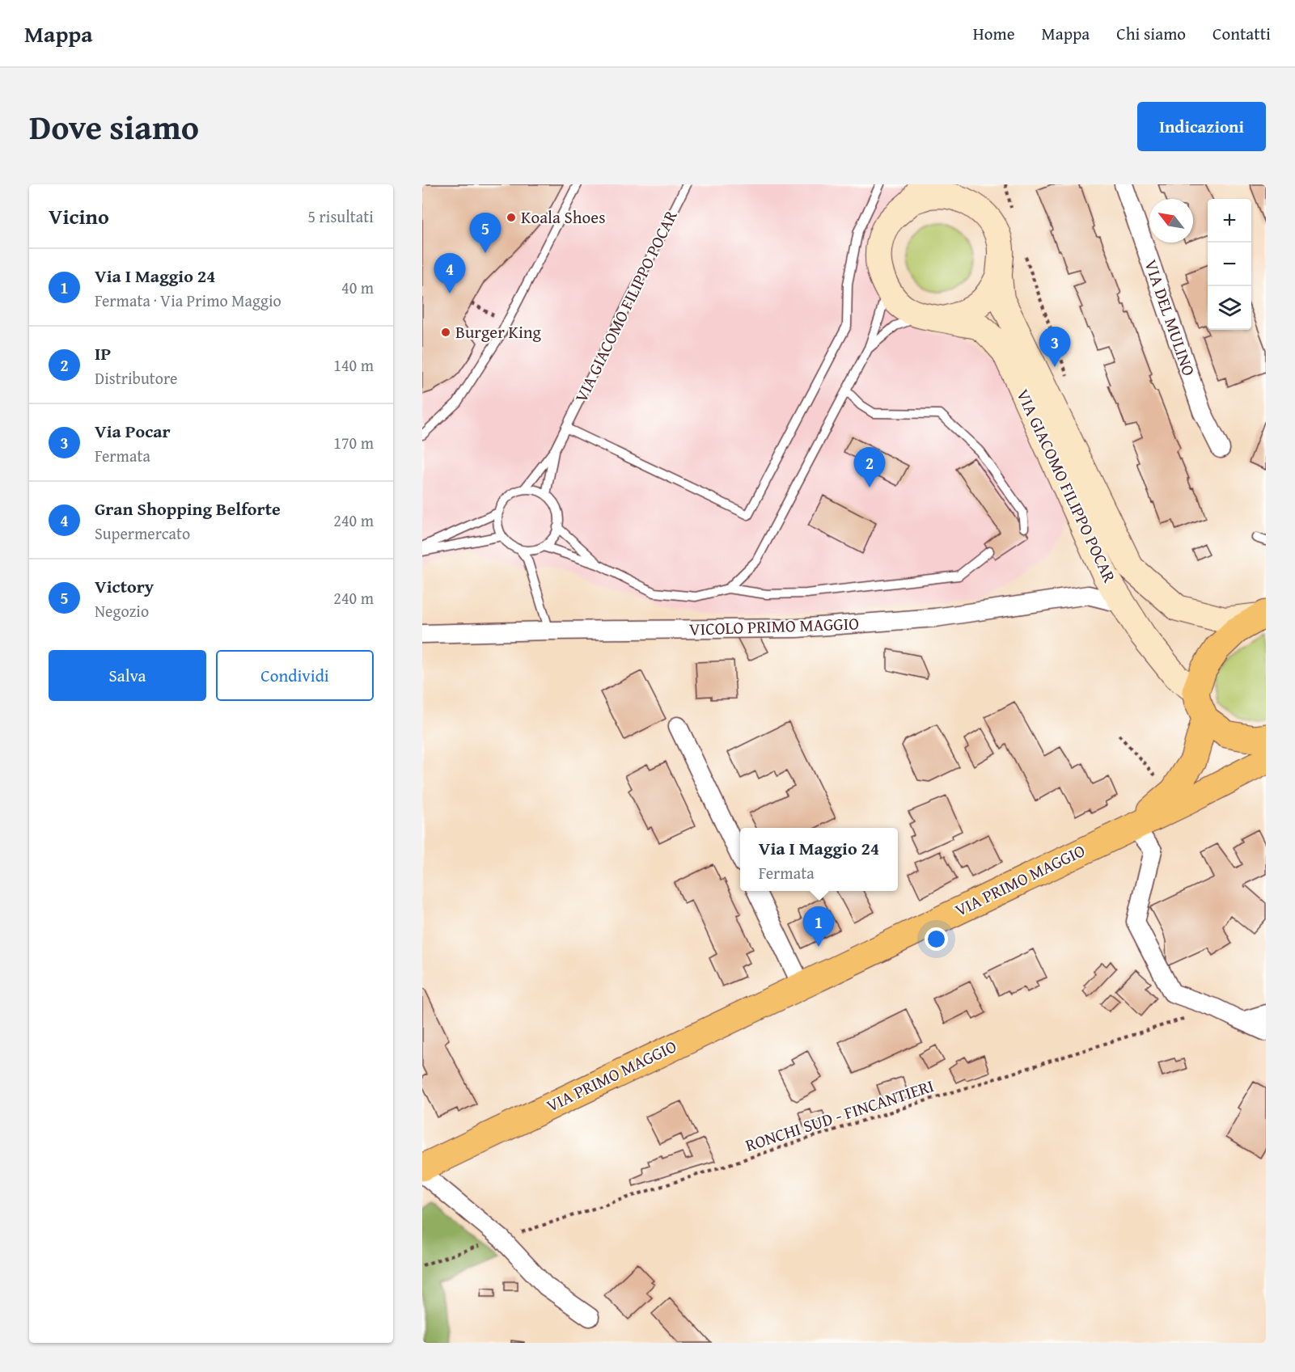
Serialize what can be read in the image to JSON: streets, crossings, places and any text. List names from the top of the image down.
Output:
{
  "streets": {
    "main road": ["VIA GIACOMO FILIPPO POCAR", "VIA PRIMO MAGGIO"],
    "street": ["VIA DEL MULINO", "VICOLO PRIMO MAGGIO"],
    "path": ["RONCHI SUD - FINCANTIERI"]
  },
  "crossings": [
    ["VIA GIACOMO FILIPPO POCAR", "VICOLO PRIMO MAGGIO"]
  ],
  "places": ["Koala Shoes", "Burger King"],
  "north": "top left",
  "page": {
    "header": "Mappa",
    "nav": [
      "Home",
      "Mappa",
      "Chi siamo",
      "Contatti"
    ],
    "title": "Dove siamo",
    "buttons": [
      "Indicazioni",
      ["Salva", "Condividi"]
    ],
    "heading": ["Vicino", "5 risultati"],
    "map_buttons": ["+", "−"],
    "pins": [
      "5",
      "4",
      "3",
      "2",
      "1"
    ],
    "list": [
      {
        "mark": "1",
        "name": "Via I Maggio 24",
        "note": "Fermata · Via Primo Maggio",
        "value": "40 m"
      },
      {
        "mark": "2",
        "name": "IP",
        "note": "Distributore",
        "value": "140 m"
      },
      {
        "mark": "3",
        "name": "Via Pocar",
        "note": "Fermata",
        "value": "170 m"
      },
      {
        "mark": "4",
        "name": "Gran Shopping Belforte",
        "note": "Supermercato",
        "value": "240 m"
      },
      {
        "mark": "5",
        "name": "Victory",
        "note": "Negozio",
        "value": "240 m"
      }
    ],
    "popup": ["Via I Maggio 24", "Fermata"]
  }
}
